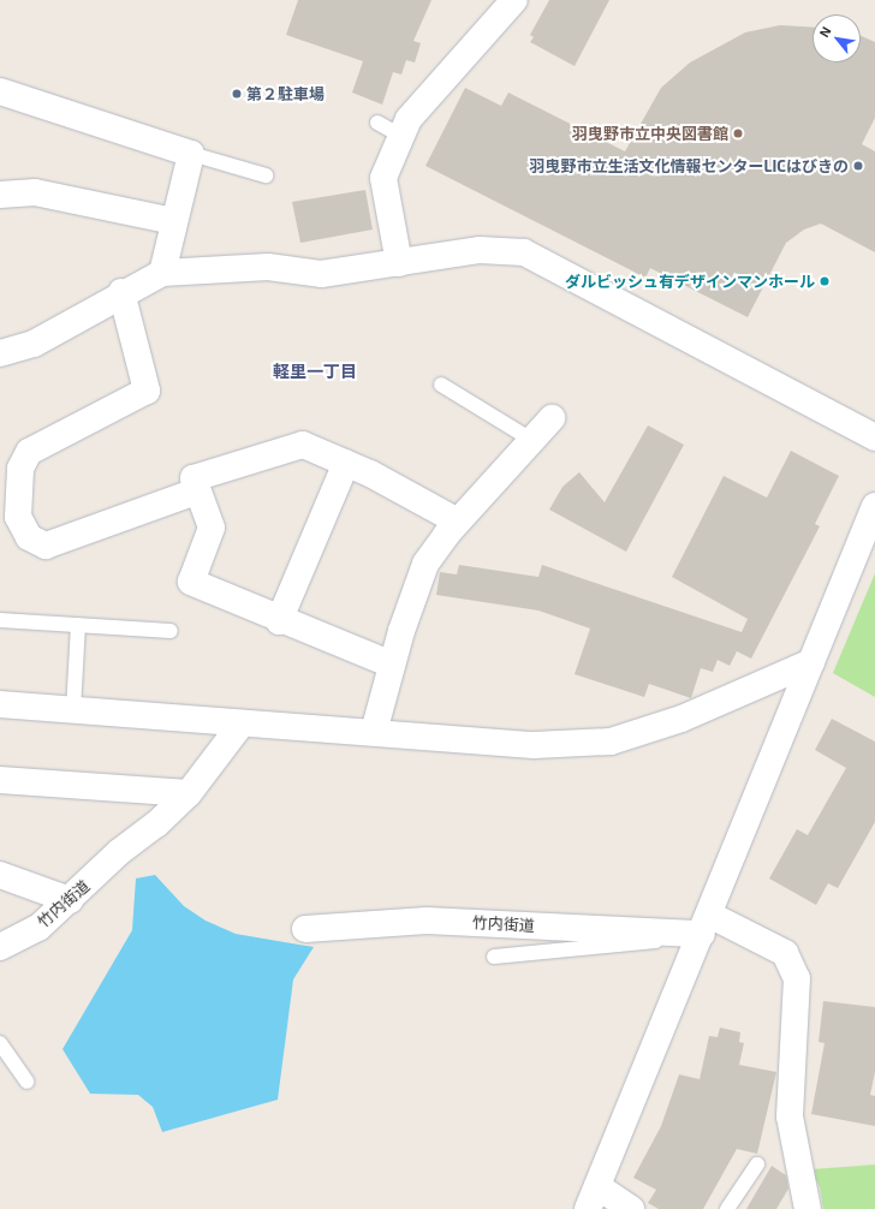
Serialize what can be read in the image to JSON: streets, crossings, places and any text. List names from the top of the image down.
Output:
{
  "streets": {
    "street": ["竹内街道"]
  },
  "districts": ["軽里一丁目"],
  "places": [
    "第２駐車場",
    "羽曳野市立中央図書館",
    "羽曳野市立生活文化情報センターLICはびきの",
    "ダルビッシュ有デザインマンホール"
  ],
  "north": "top left"
}
